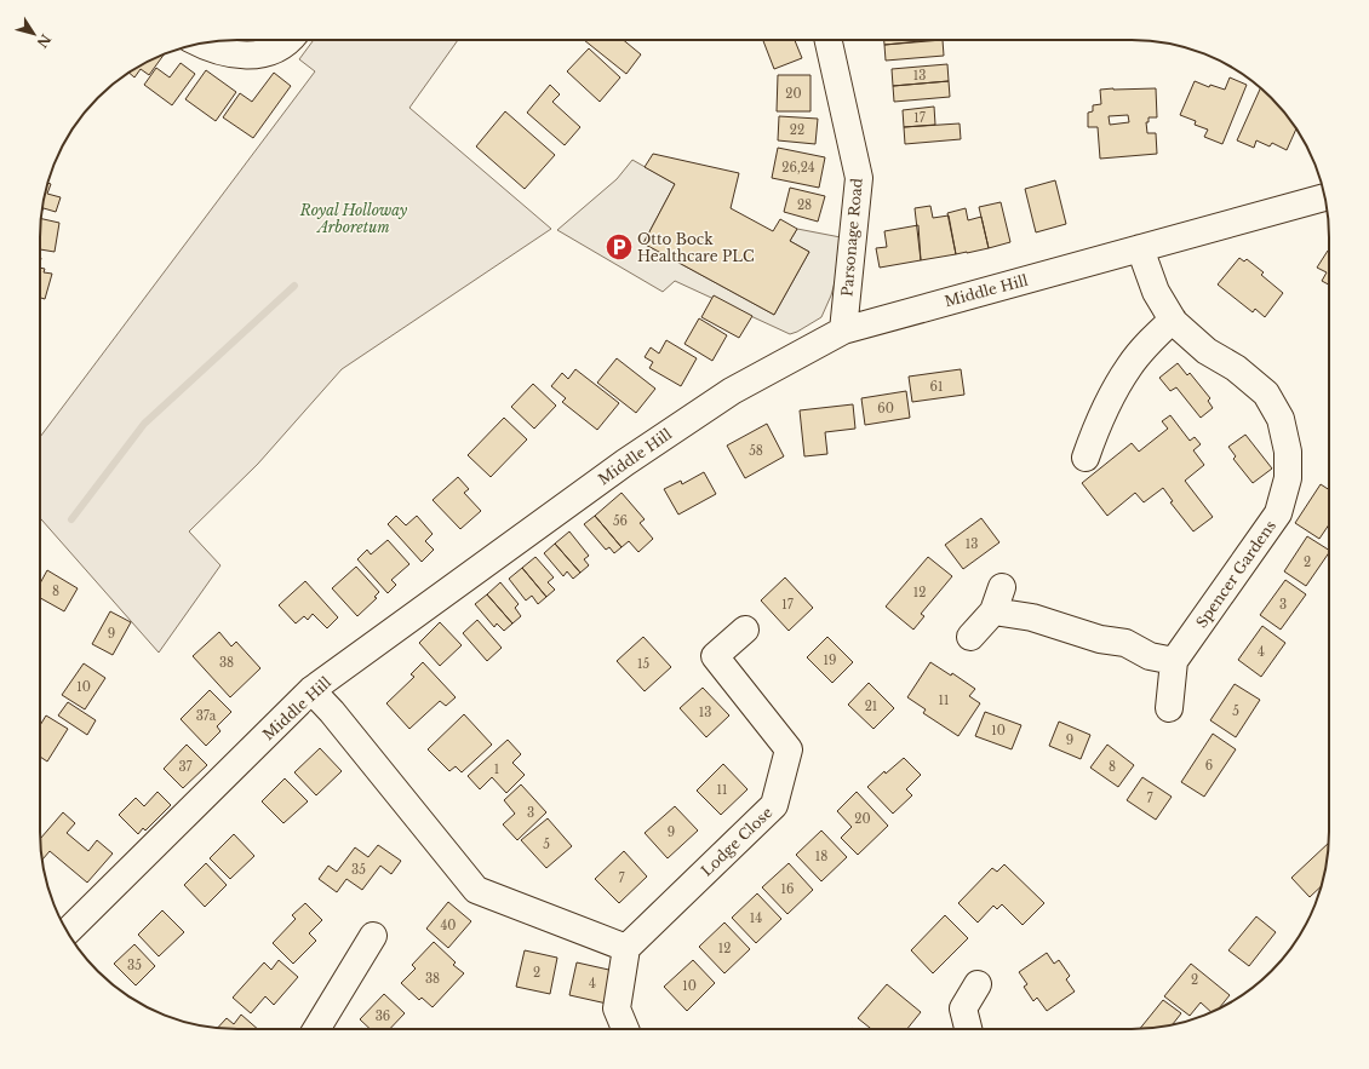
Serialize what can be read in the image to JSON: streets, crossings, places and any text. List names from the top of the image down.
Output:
{
  "streets": {
    "street": [
      "Parsonage Road",
      "Middle Hill",
      "Spencer Gardens",
      "Lodge Close"
    ]
  },
  "crossings": [
    ["Parsonage Road", "Middle Hill"],
    ["Middle Hill", "Spencer Gardens"]
  ],
  "parks": ["Royal Holloway Arboretum"],
  "places": {
    "parking": ["Otto Bock Healthcare PLC"]
  },
  "house_numbers": [
    "13",
    "20",
    "17",
    "22",
    "26,24",
    "28",
    "61",
    "60",
    "58",
    "56",
    "13",
    "2",
    "8",
    "12",
    "17",
    "3",
    "9",
    "4",
    "19",
    "38",
    "15",
    "10",
    "11",
    "21",
    "5",
    "13",
    "37a",
    "10",
    "9",
    "6",
    "37",
    "8",
    "1",
    "11",
    "7",
    "3",
    "20",
    "9",
    "5",
    "18",
    "35",
    "7",
    "16",
    "14",
    "40",
    "12",
    "35",
    "2",
    "38",
    "2",
    "4",
    "10",
    "36"
  ],
  "north": "bottom right"
}
